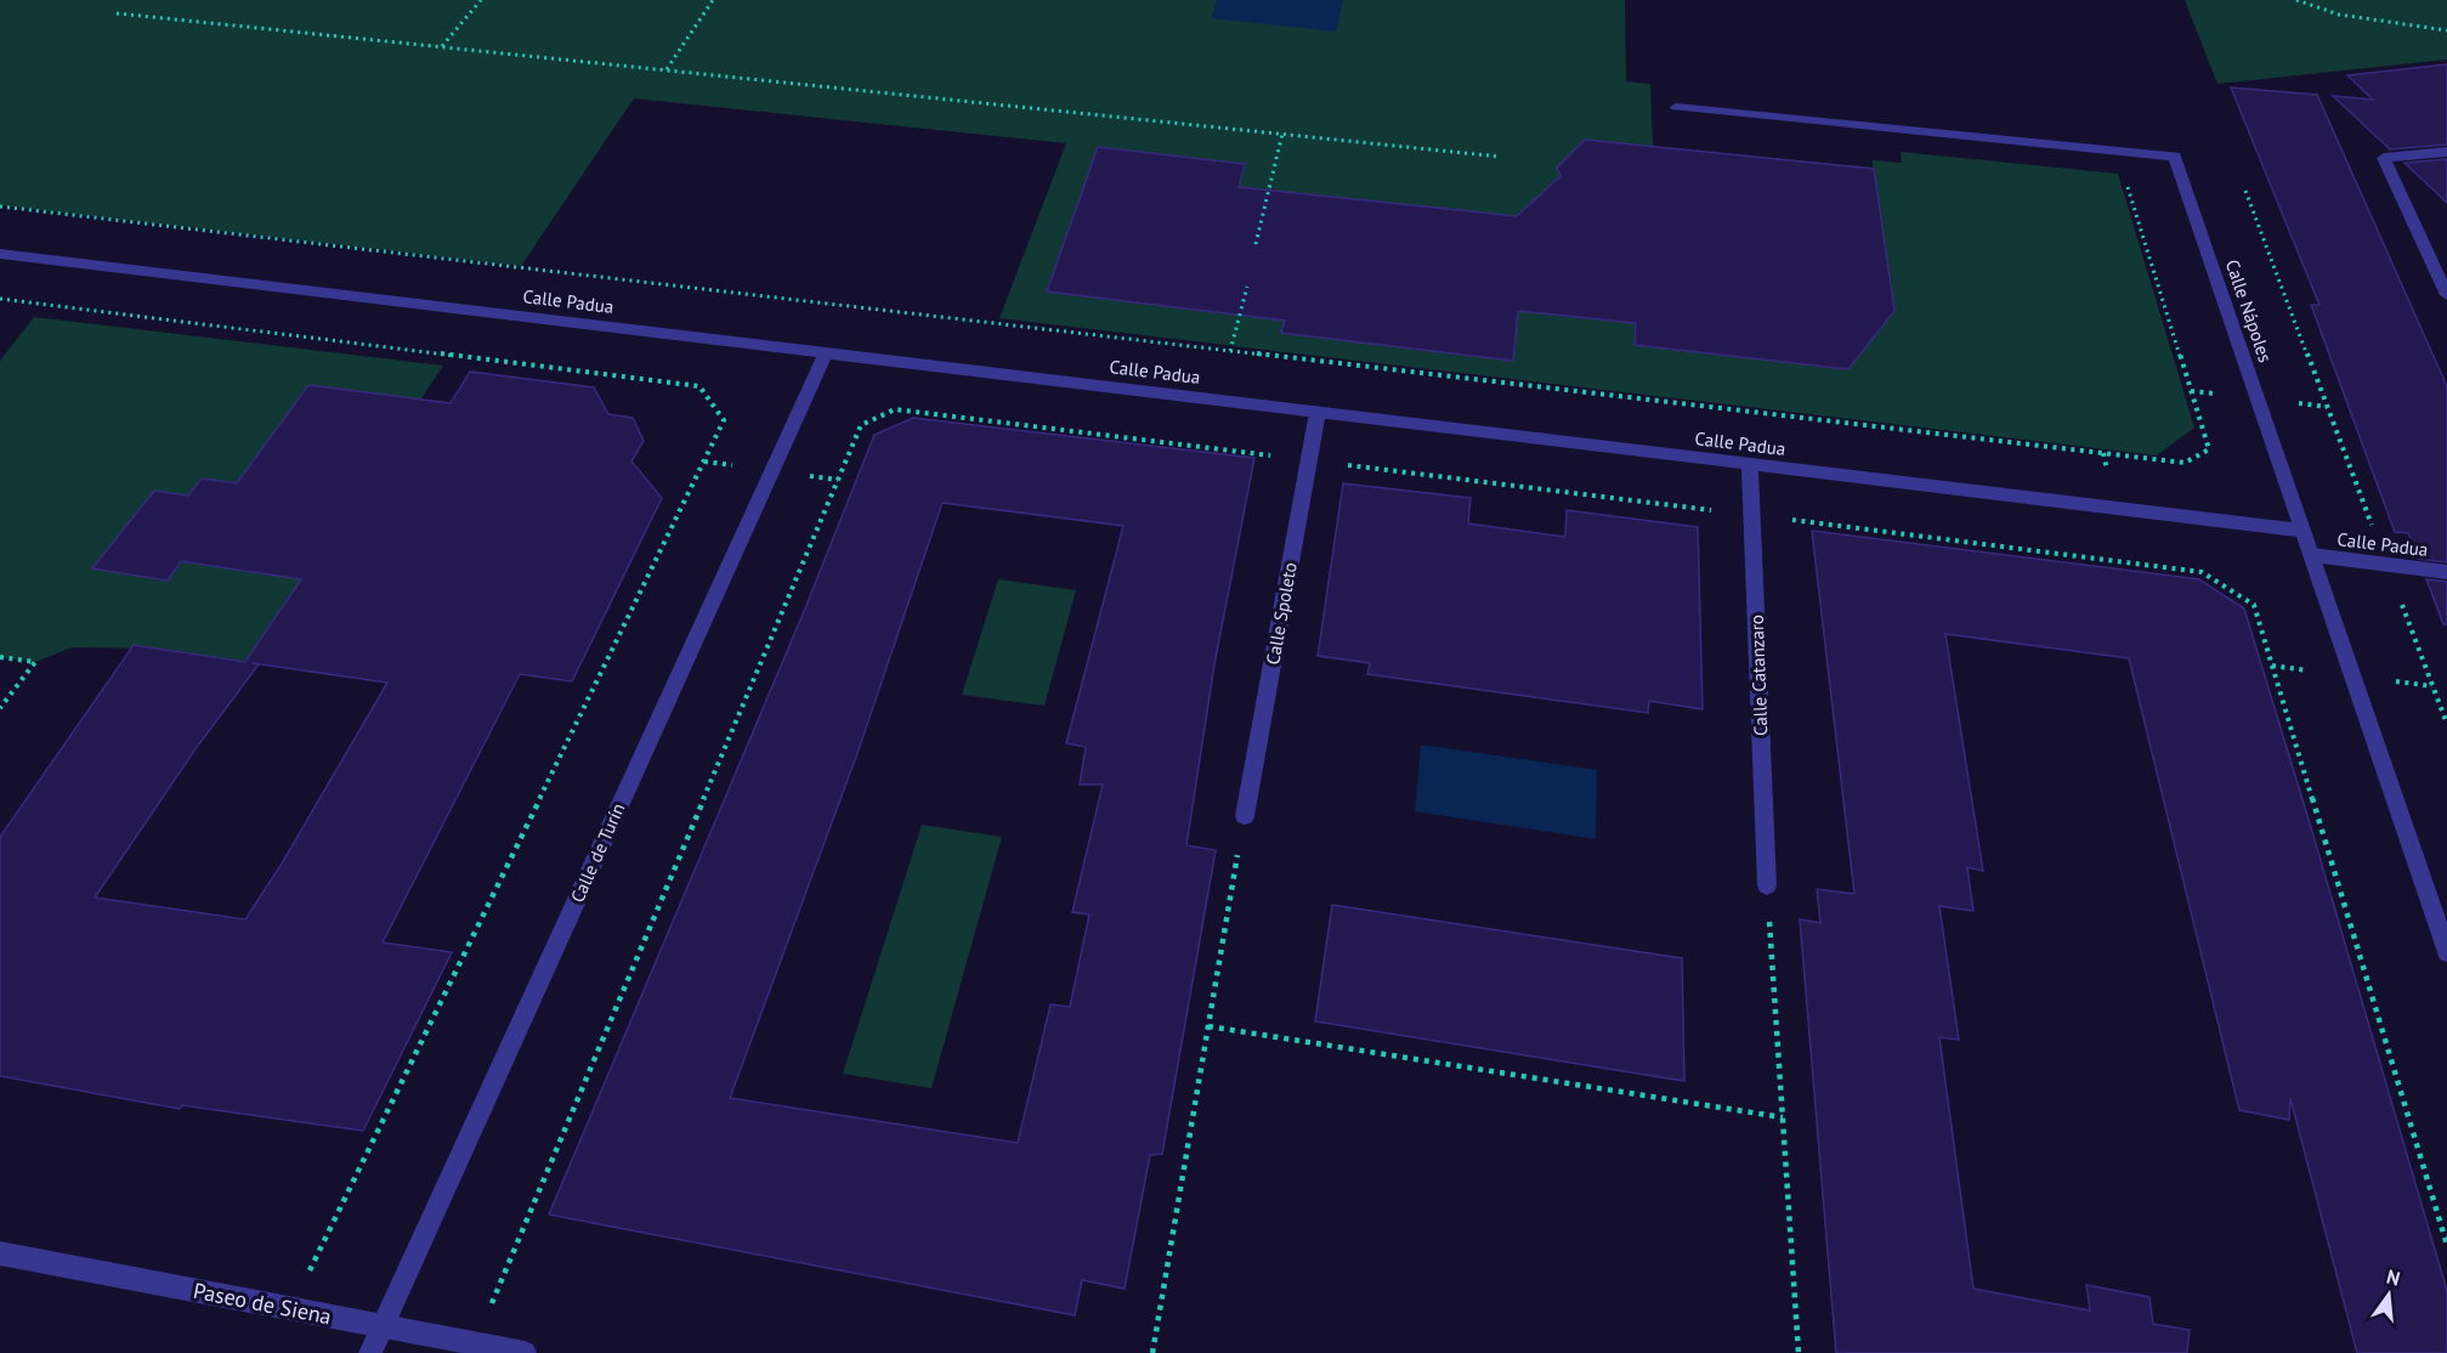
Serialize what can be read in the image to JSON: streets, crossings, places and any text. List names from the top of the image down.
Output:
{
  "streets": {
    "street": [
      "Calle Padua",
      "Calle Nápoles",
      "Calle Spoleto",
      "Calle Catanzaro",
      "Calle de Turín",
      "Paseo de Siena"
    ]
  },
  "crossings": [
    ["Calle Padua", "Calle Nápoles"],
    ["Calle Padua", "Calle Spoleto"],
    ["Calle Padua", "Calle Catanzaro"],
    ["Calle Padua", "Calle de Turín"],
    ["Calle de Turín", "Paseo de Siena"]
  ],
  "north": "top"
}
